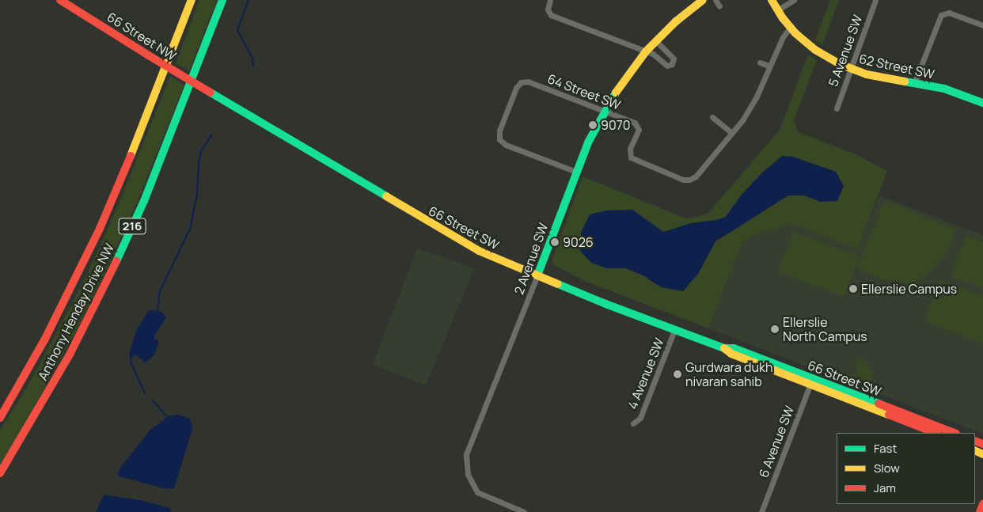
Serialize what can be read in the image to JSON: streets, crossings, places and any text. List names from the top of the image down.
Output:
{
  "streets": {
    "main road": [
      "66 Street NW",
      "62 Street SW",
      "216",
      "66 Street SW",
      "2 Avenue SW",
      "Anthony Henday Drive NW"
    ],
    "street": [
      "5 Avenue SW",
      "64 Street SW",
      "4 Avenue SW",
      "6 Avenue SW"
    ]
  },
  "crossings": [
    ["66 Street NW", "66 Street SW"],
    ["5 Avenue SW", "62 Street SW"],
    ["64 Street SW", "2 Avenue SW"],
    ["66 Street SW", "2 Avenue SW"],
    ["66 Street SW", "4 Avenue SW"],
    ["66 Street SW", "6 Avenue SW"]
  ],
  "places": [
    "9070",
    "9026",
    "Ellerslie Campus",
    "Ellerslie North Campus",
    "Gurdwara dukh nivaran sahib"
  ],
  "legend": ["Fast", "Slow", "Jam"]
}
